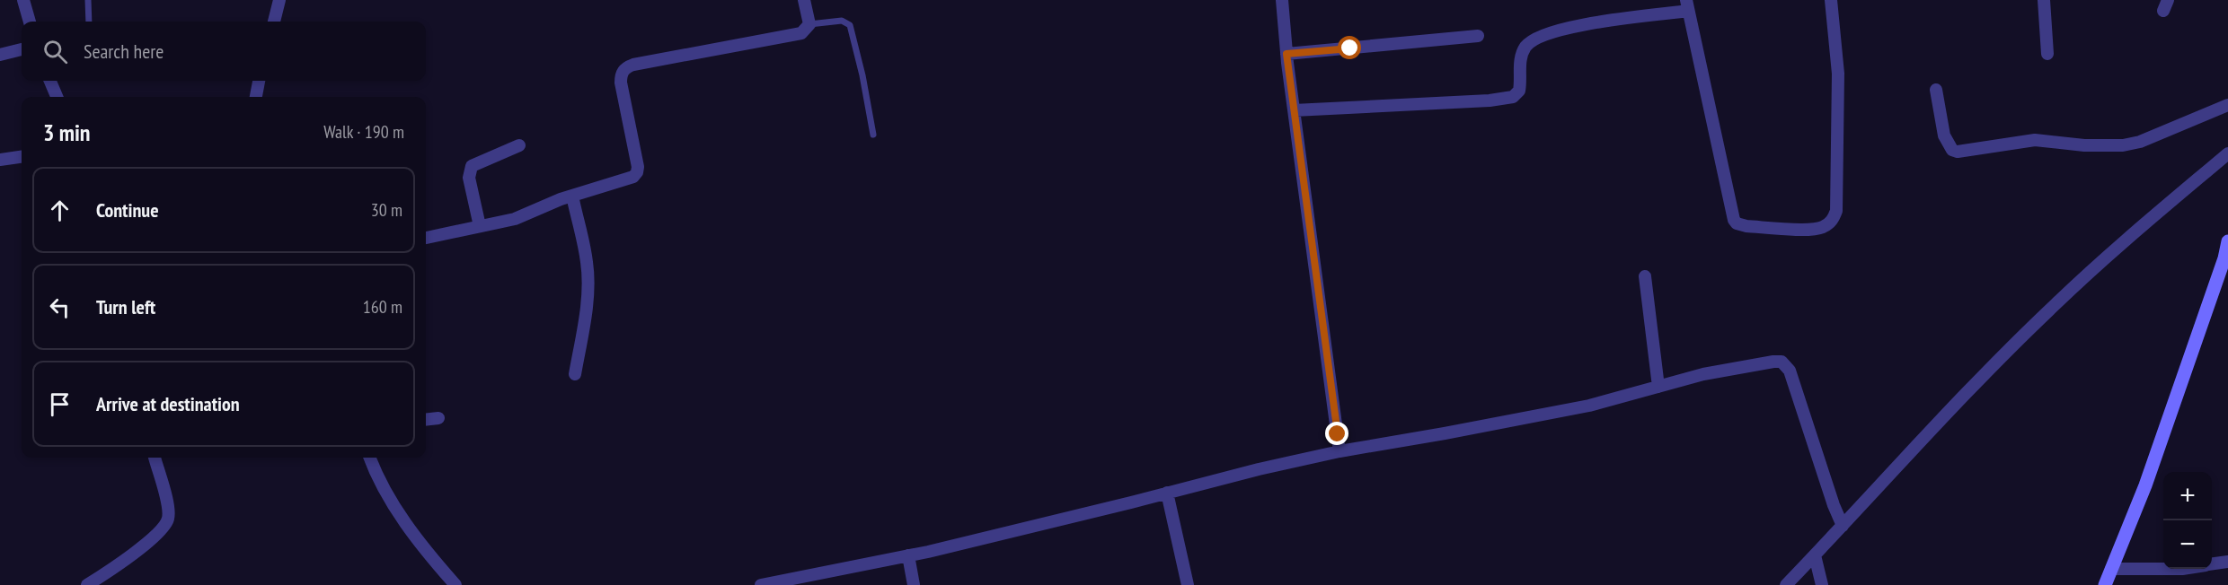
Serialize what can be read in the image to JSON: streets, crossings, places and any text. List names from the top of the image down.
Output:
{
  "page": {
    "search": "Search here",
    "heading": ["3 min", "Walk · 190 m"],
    "list": [
      ["Continue", "30 m"],
      ["Turn left", "160 m"],
      "Arrive at destination"
    ],
    "map_buttons": ["+", "−"]
  }
}
